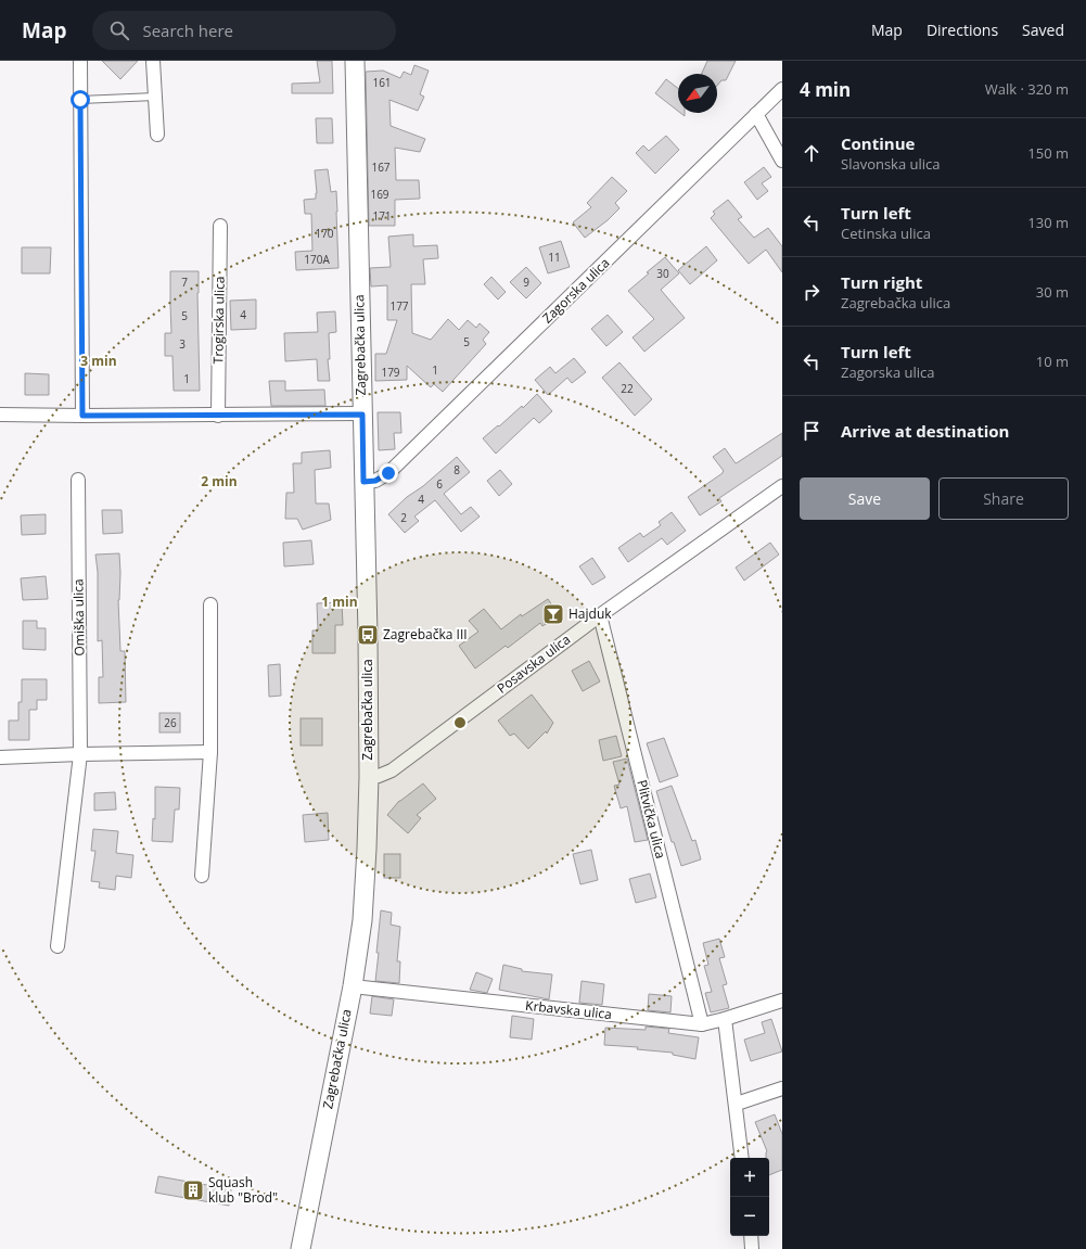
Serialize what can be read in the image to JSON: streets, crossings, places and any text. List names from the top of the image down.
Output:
{
  "streets": {
    "main road": ["Zagrebačka ulica"],
    "street": [
      "Zagorska ulica",
      "Trogirska ulica",
      "Omiška ulica",
      "Posavska ulica",
      "Plitvička ulica",
      "Krbavska ulica"
    ]
  },
  "crossings": [
    ["Zagorska ulica", "Zagrebačka ulica"],
    ["Zagrebačka ulica", "Posavska ulica"],
    ["Zagrebačka ulica", "Krbavska ulica"],
    ["Posavska ulica", "Plitvička ulica"],
    ["Plitvička ulica", "Krbavska ulica"]
  ],
  "places": {
    "bar": ["Hajduk"],
    "bus stop": ["Zagrebačka III"],
    "building": ["Squash klub \"Brod\""]
  },
  "house_numbers": [
    "161",
    "167",
    "169",
    "171",
    "170",
    "11",
    "170A",
    "30",
    "7",
    "9",
    "177",
    "4",
    "5",
    "5",
    "3",
    "1",
    "179",
    "1",
    "22",
    "8",
    "6",
    "4",
    "2",
    "26"
  ],
  "north": "bottom left",
  "page": {
    "header": "Map",
    "search": "Search here",
    "nav": ["Map", "Directions", "Saved"],
    "heading": ["4 min", "Walk · 320 m"],
    "list": [
      ["Continue", "Slavonska ulica", "150 m"],
      ["Turn left", "Cetinska ulica", "130 m"],
      ["Turn right", "Zagrebačka ulica", "30 m"],
      ["Turn left", "Zagorska ulica", "10 m"],
      "Arrive at destination"
    ],
    "buttons": ["Save", "Share"],
    "map_buttons": ["+", "−"]
  },
  "rings": ["3 min", "2 min", "1 min"]
}
